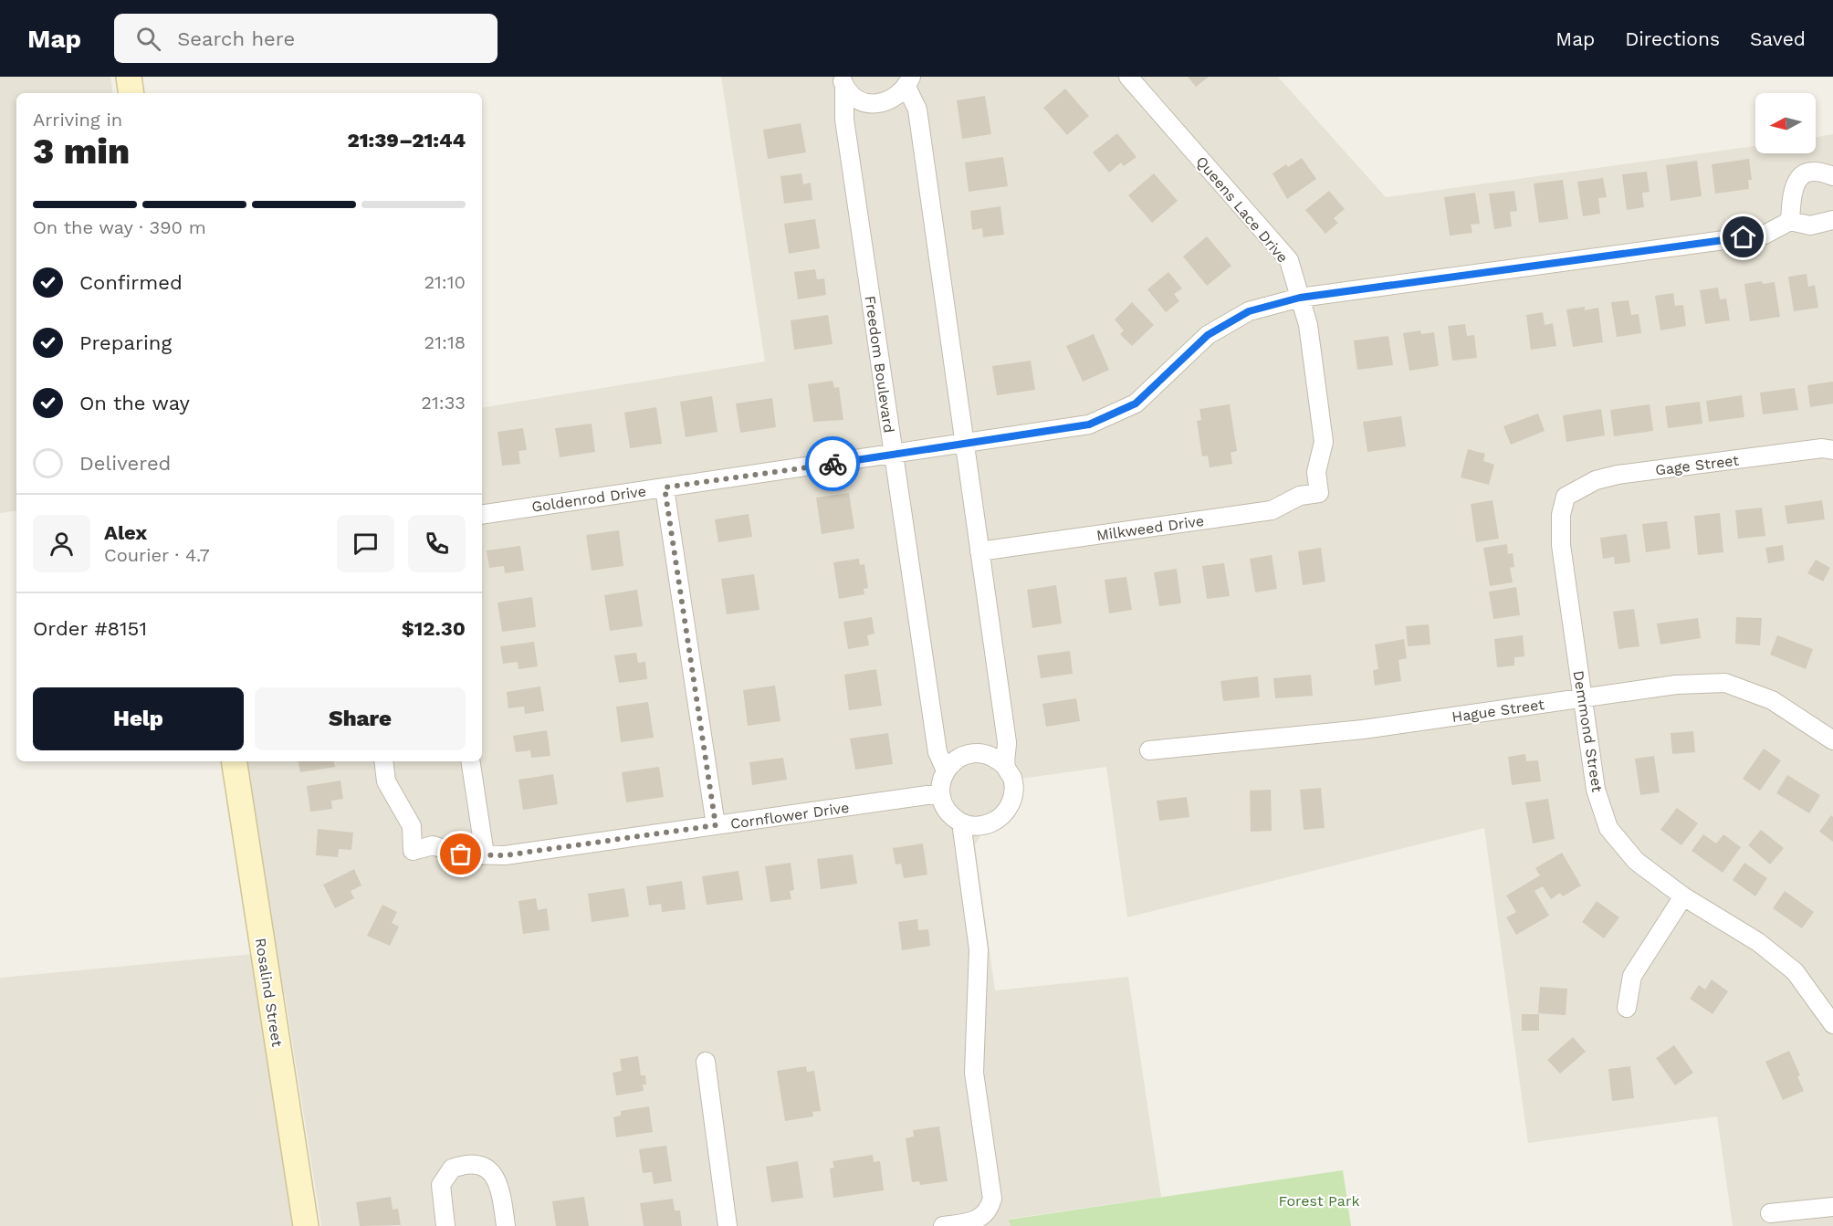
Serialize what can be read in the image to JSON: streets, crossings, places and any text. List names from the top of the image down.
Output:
{
  "streets": {
    "street": [
      "Queens Lace Drive",
      "Freedom Boulevard",
      "Gage Street",
      "Goldenrod Drive",
      "Milkweed Drive",
      "Hague Street",
      "Demmond Street",
      "Cornflower Drive",
      "Rosalind Street"
    ]
  },
  "crossings": [
    ["Queens Lace Drive", "Goldenrod Drive"],
    ["Queens Lace Drive", "Milkweed Drive"],
    ["Freedom Boulevard", "Goldenrod Drive"],
    ["Freedom Boulevard", "Cornflower Drive"],
    ["Gage Street", "Demmond Street"],
    ["Hague Street", "Demmond Street"]
  ],
  "parks": ["Forest Park"],
  "north": "left",
  "page": {
    "header": "Map",
    "search": "Search here",
    "nav": ["Map", "Directions", "Saved"],
    "heading": ["3 min", "Arriving in", "21:39–21:44"],
    "panel": [
      "Alex",
      "Courier · 4.7",
      "Order #8151",
      "$12.30"
    ],
    "bar": "On the way · 390 m",
    "list": [
      ["Confirmed", "21:10"],
      ["Preparing", "21:18"],
      ["On the way", "21:33"],
      "Delivered"
    ],
    "buttons": ["Help", "Share"]
  }
}
